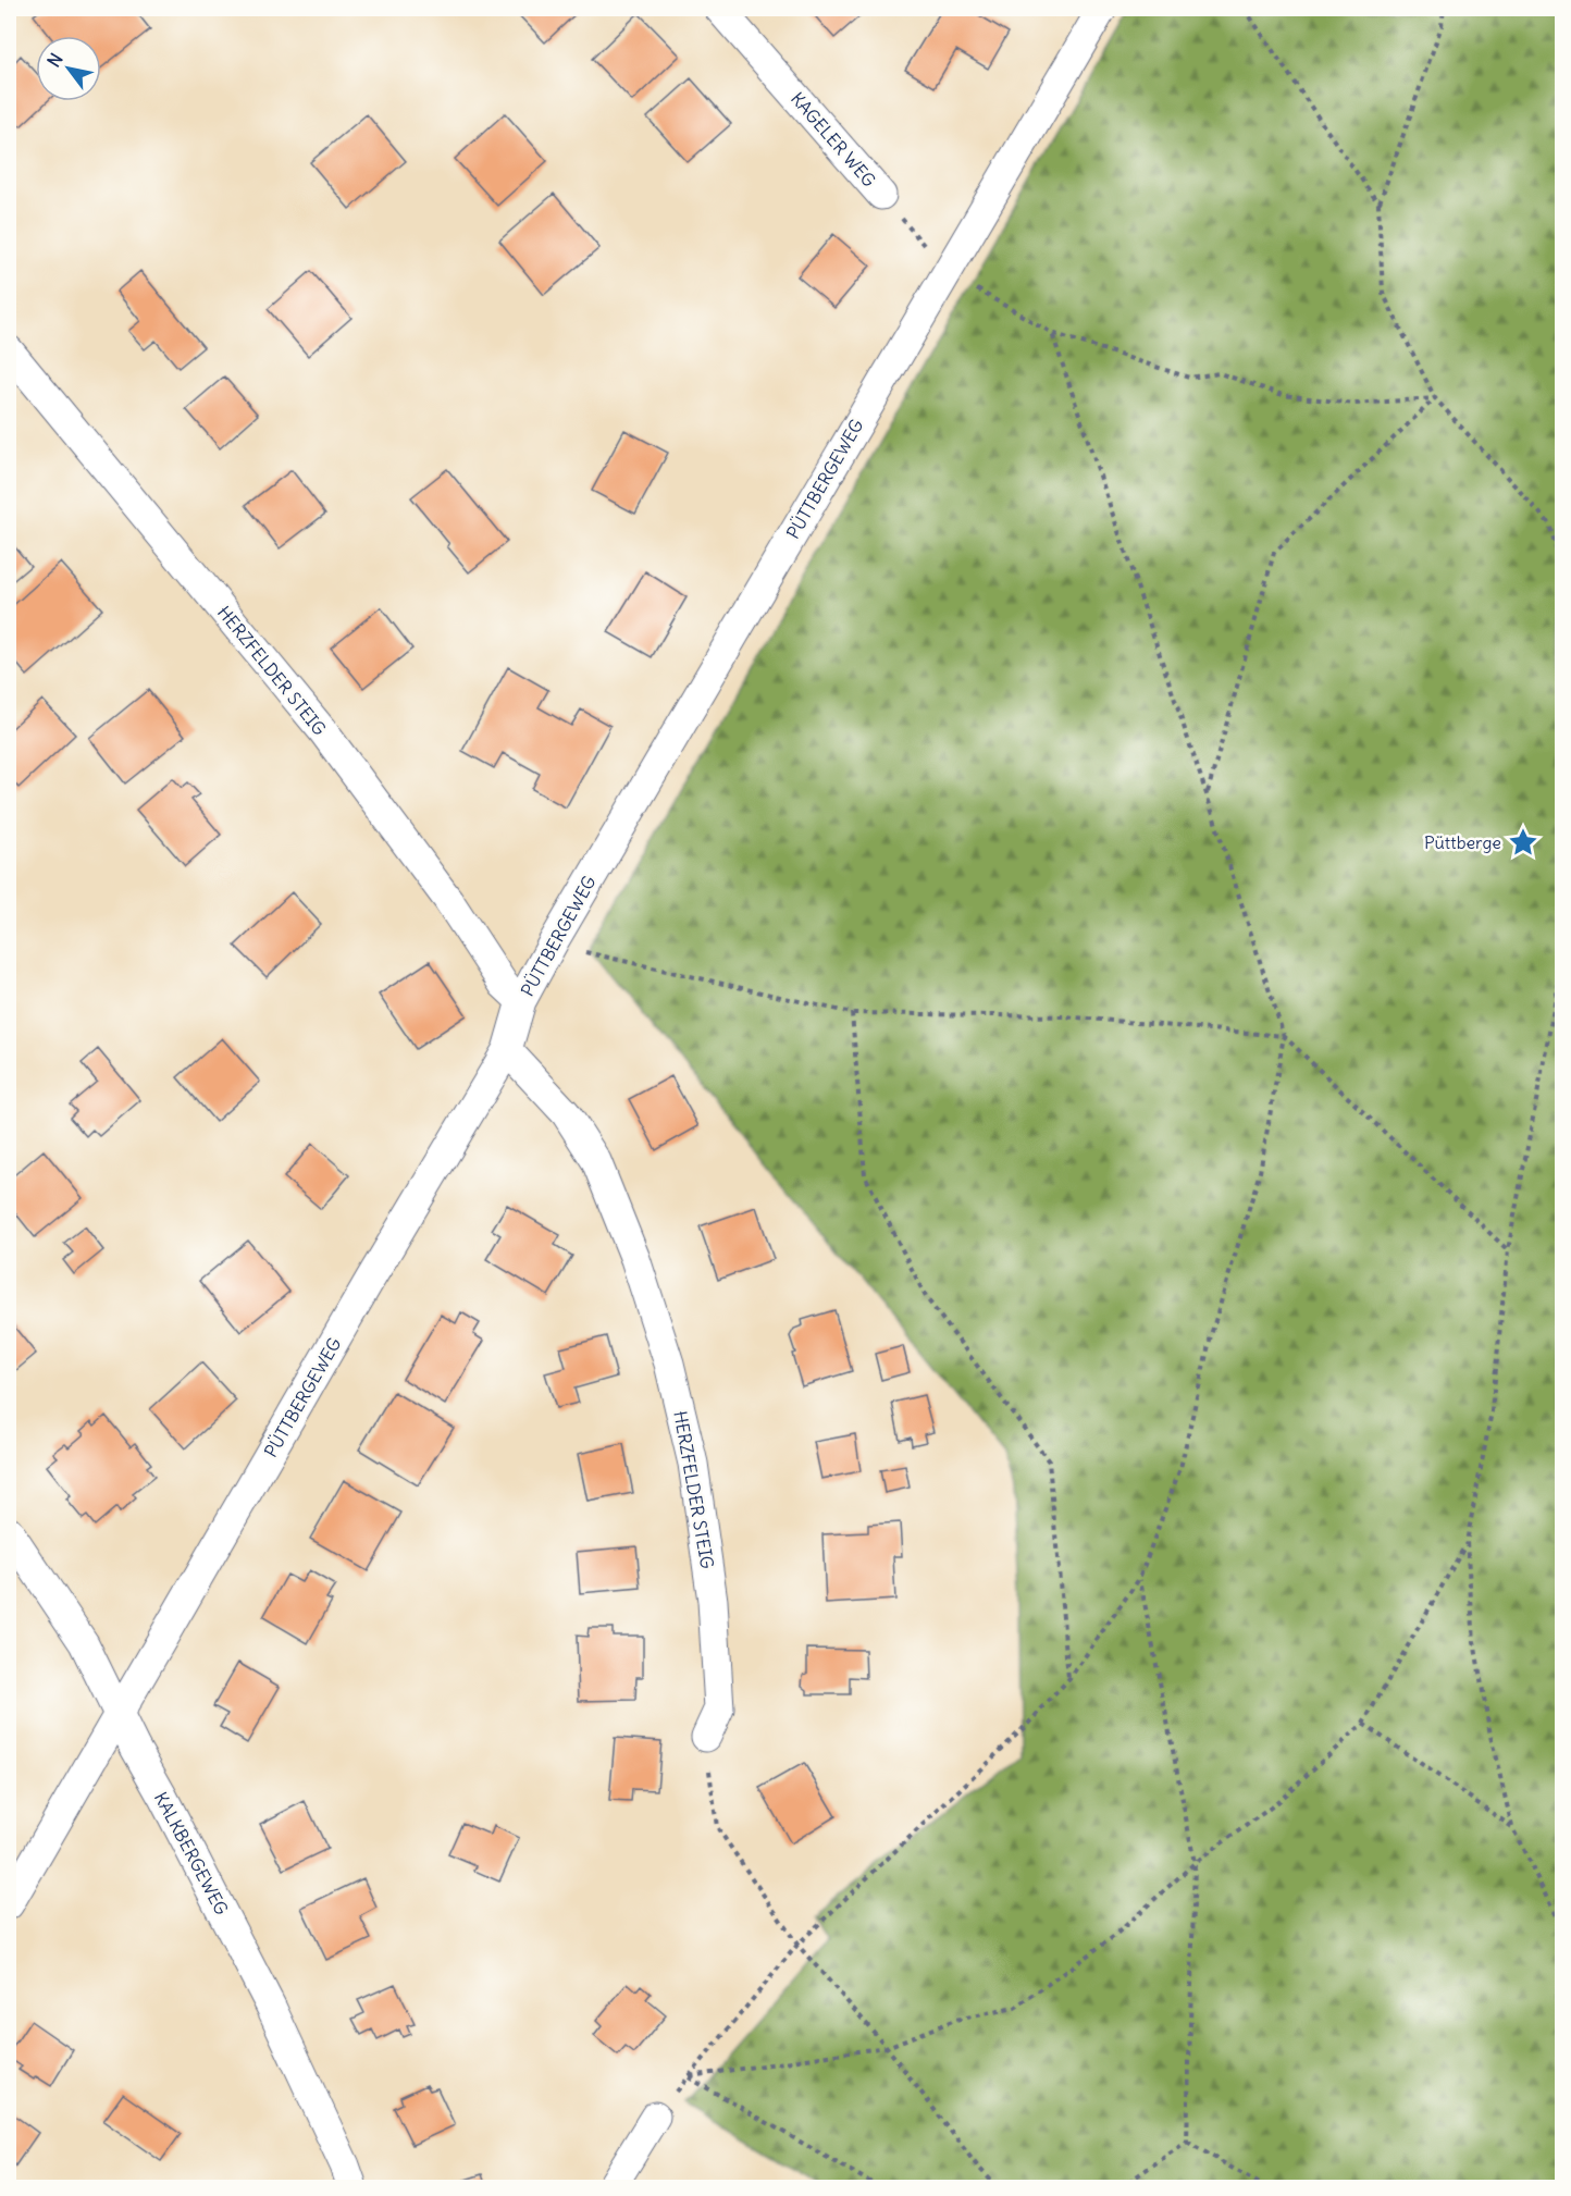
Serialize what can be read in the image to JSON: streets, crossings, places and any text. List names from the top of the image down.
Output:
{
  "streets": {
    "street": [
      "KAGELER WEG",
      "PÜTTBERGEWEG",
      "HERZFELDER STEIG",
      "KALKBERGEWEG"
    ]
  },
  "crossings": [
    ["KAGELER WEG", "PÜTTBERGEWEG"],
    ["PÜTTBERGEWEG", "HERZFELDER STEIG"],
    ["PÜTTBERGEWEG", "KALKBERGEWEG"]
  ],
  "places": {
    "place": ["Püttberge"]
  },
  "north": "top left"
}
